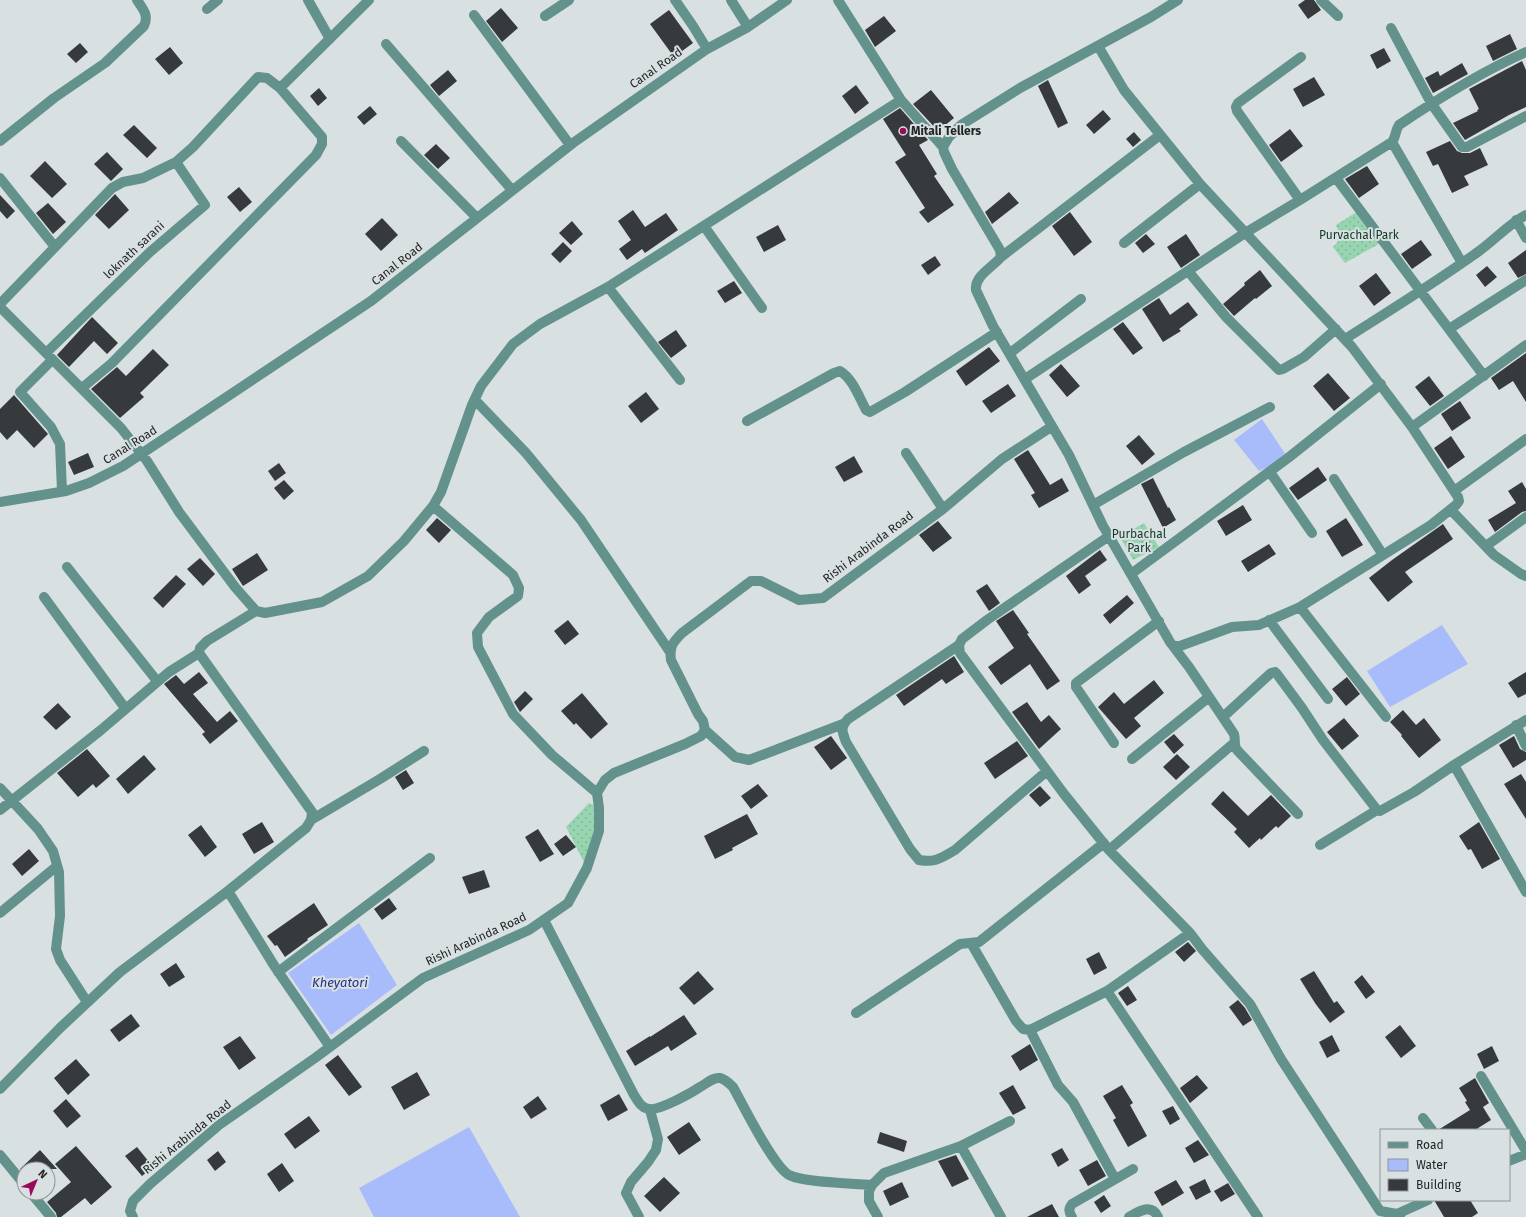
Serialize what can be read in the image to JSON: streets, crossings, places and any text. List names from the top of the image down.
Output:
{
  "streets": {
    "street": ["Canal Road", "loknath sarani", "Rishi Arabinda Road"]
  },
  "water": ["Kheyatori"],
  "parks": ["Purvachal Park", "Purbachal Park"],
  "places": ["Mitali Tellers"],
  "legend": ["Road", "Water", "Building"],
  "north": "top right"
}
